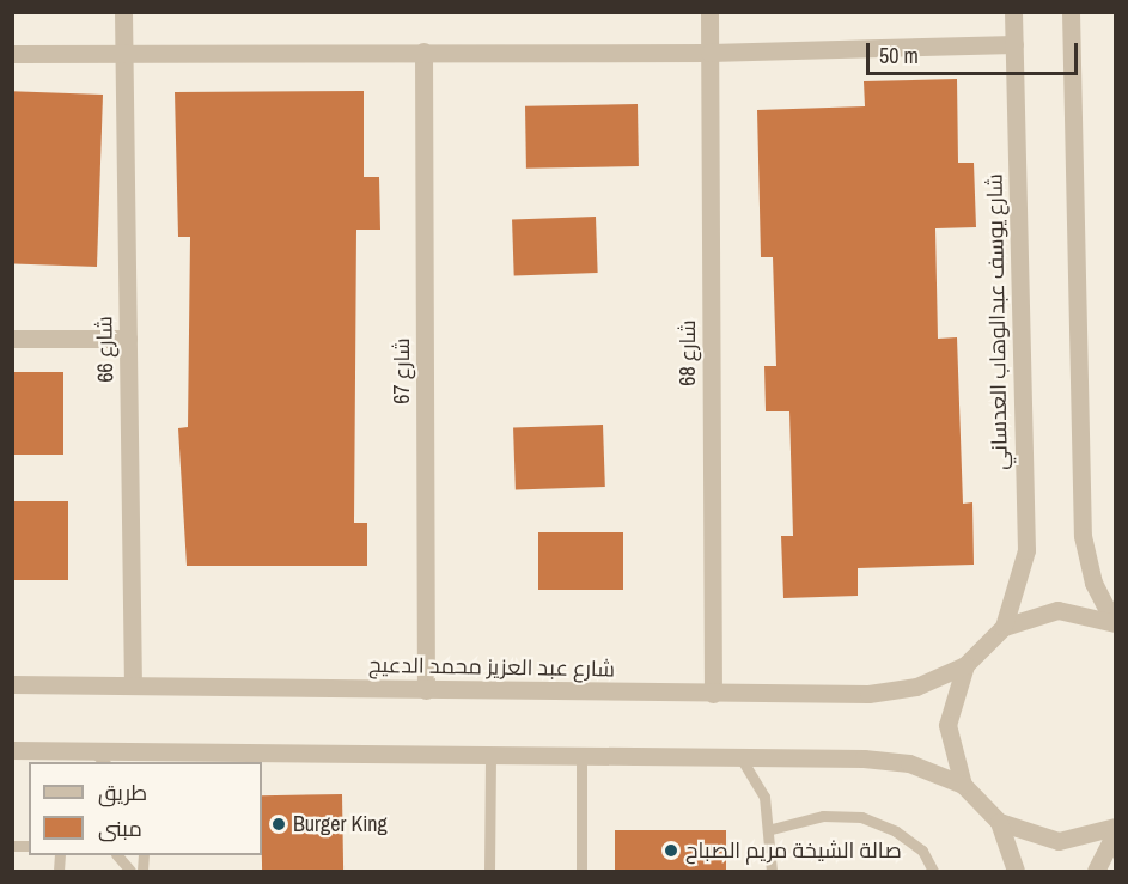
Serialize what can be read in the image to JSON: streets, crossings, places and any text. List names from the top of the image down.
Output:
{
  "streets": {
    "street": [
      "شارع يوسف عبدالوهاب العدساني",
      "شارع 66",
      "شارع 68",
      "شارع 67",
      "شارع عبد العزيز محمد الدعيج"
    ]
  },
  "crossings": [
    ["شارع 66", "شارع عبد العزيز محمد الدعيج"],
    ["شارع 68", "شارع عبد العزيز محمد الدعيج"],
    ["شارع 67", "شارع عبد العزيز محمد الدعيج"]
  ],
  "places": ["Burger King", "صالة الشيخة مريم الصباح"],
  "legend": ["طريق", "مبنى"],
  "scale_bar": "50 m"
}
